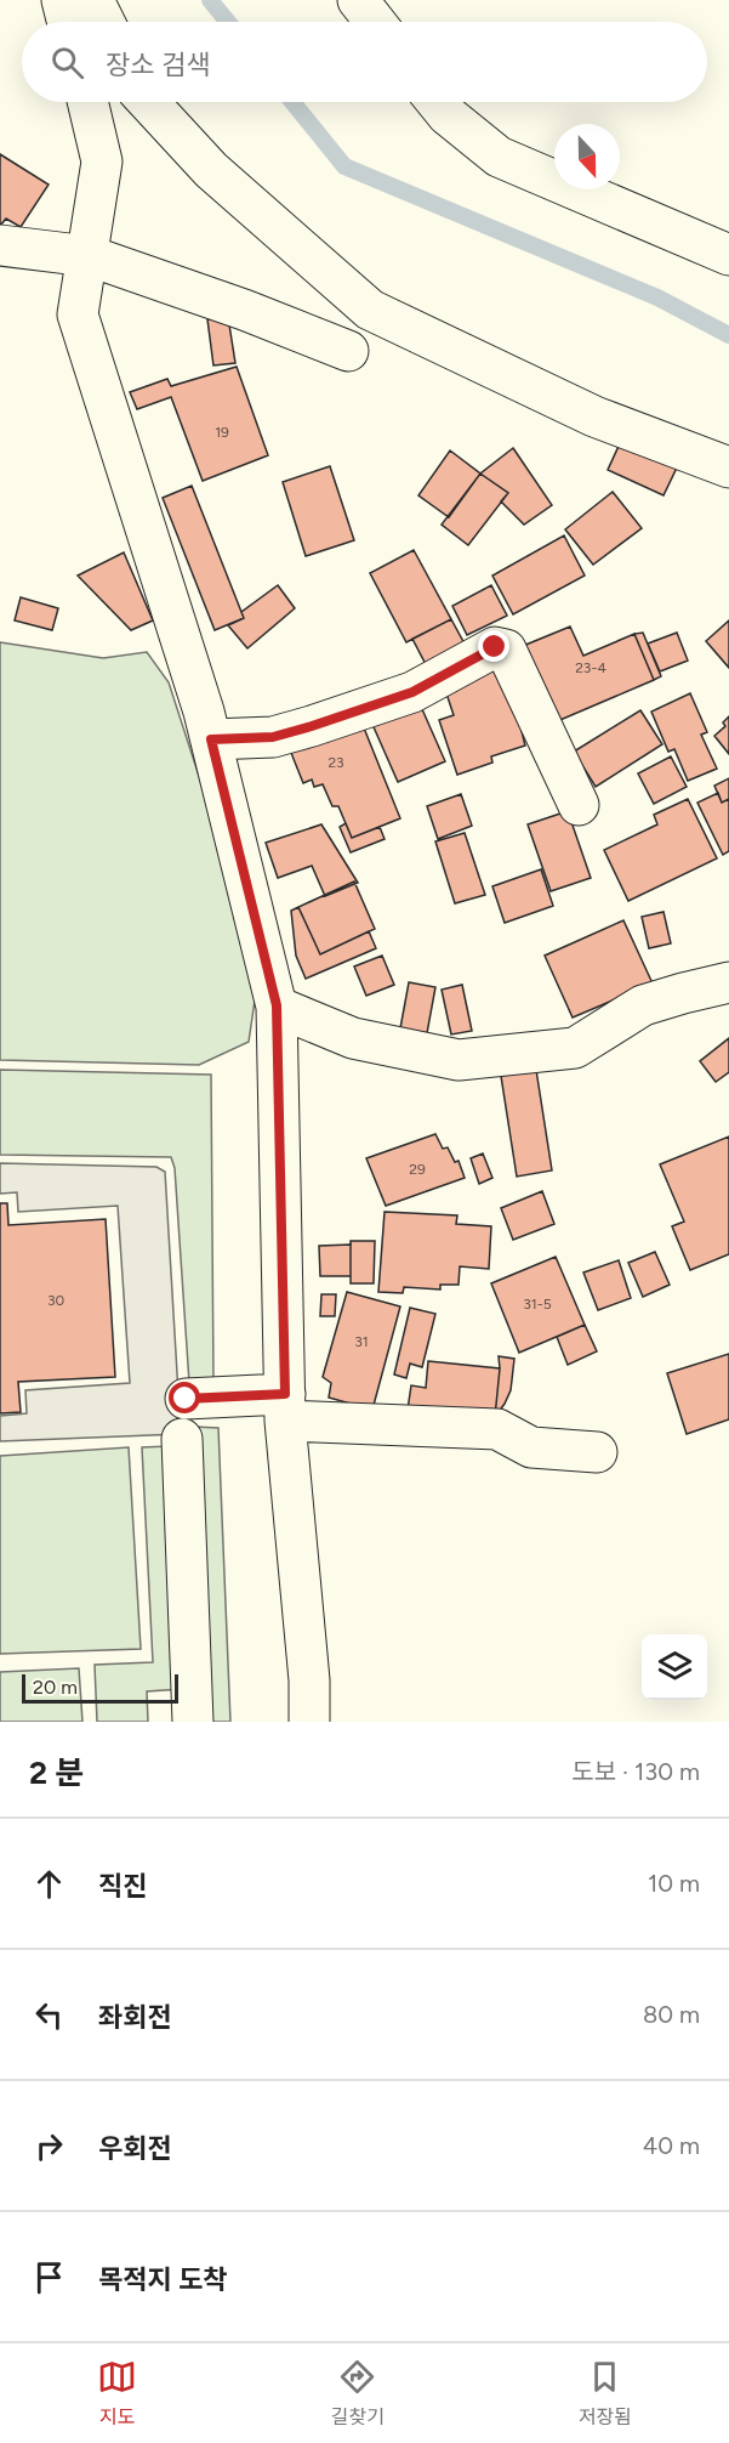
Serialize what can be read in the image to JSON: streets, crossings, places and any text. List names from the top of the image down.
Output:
{
  "house_numbers": [
    "19",
    "23-4",
    "23",
    "29",
    "30",
    "31-5",
    "31"
  ],
  "scale_bar": "20 m",
  "north": "bottom",
  "page": {
    "search": "장소 검색",
    "scale": "20 m",
    "heading": ["2 분", "도보 · 130 m"],
    "list": [
      ["직진", "10 m"],
      ["좌회전", "80 m"],
      ["우회전", "40 m"],
      "목적지 도착"
    ],
    "nav": ["지도", "길찾기", "저장됨"]
  }
}
